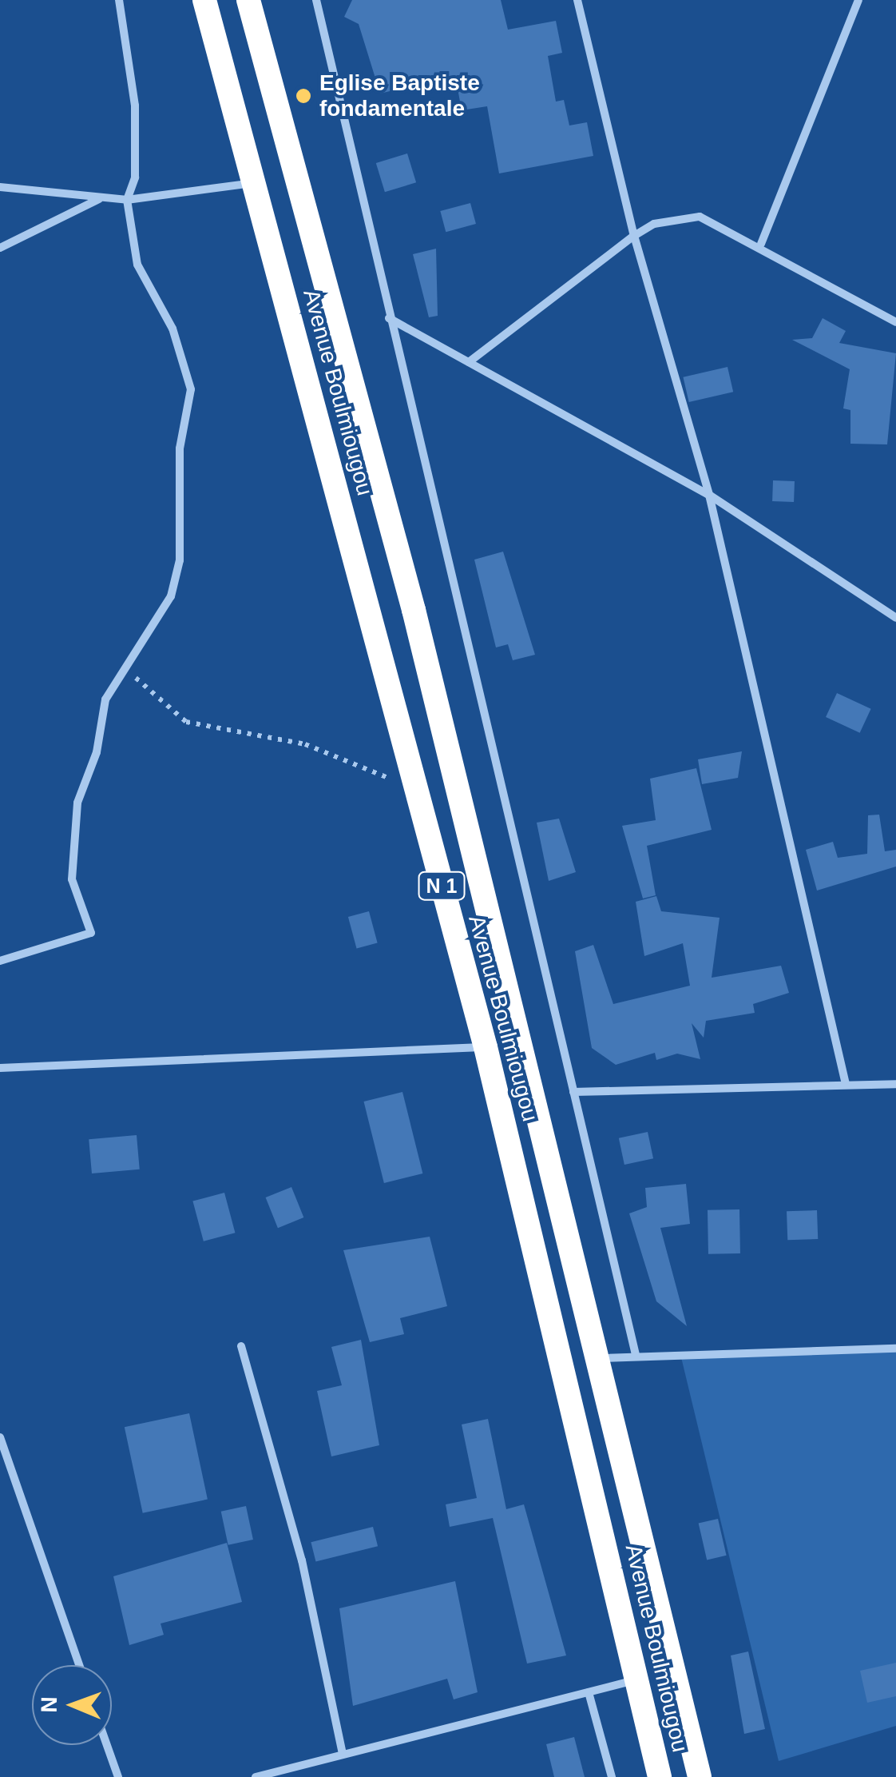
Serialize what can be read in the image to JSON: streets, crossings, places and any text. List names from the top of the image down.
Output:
{
  "streets": {
    "highway": ["Avenue Boulmiougou", "N 1"]
  },
  "places": ["Eglise Baptiste fondamentale"],
  "north": "left"
}
